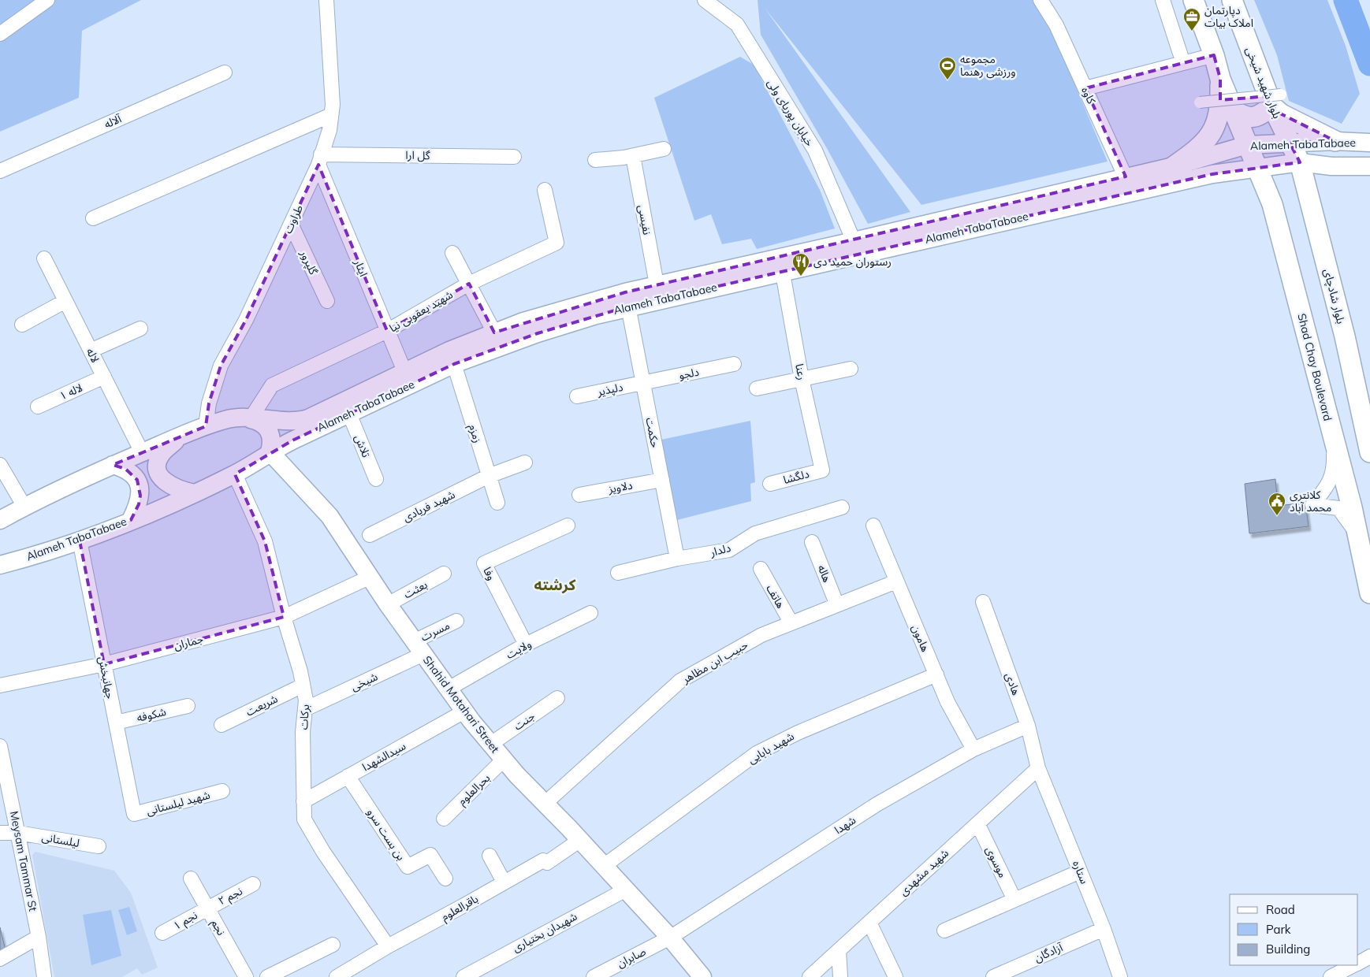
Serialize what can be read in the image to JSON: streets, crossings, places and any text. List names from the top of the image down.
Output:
{
  "streets": {
    "main road": ["بلوار شهید شیخی", "بلوار شادچای", "Shad Chay Boulevard"],
    "street": [
      "کاوه",
      "خیابان پوریای ولی",
      "آلاله",
      "Alameh TabaTabaee",
      "گل ارا",
      "طراوت",
      "نفیسی",
      "گلپرور",
      "ایثار",
      "شهید یعقوبی نیا",
      "لاله",
      "رعنا",
      "دلجو",
      "دلپذیر",
      "لاله ۱",
      "حکمت",
      "زمزم",
      "تلاش",
      "دلگشا",
      "دلاویز",
      "شهید فریادی",
      "دلدار",
      "وفا",
      "هاله",
      "بعثت",
      "هاتف",
      "مسرت",
      "هامون",
      "جماران",
      "ولایت",
      "حبیب ابن مظاهر",
      "جهانبخش",
      "شیخی",
      "هادی",
      "Shahid Motahari Street",
      "شریعت",
      "شکوفه",
      "برکات",
      "جنت",
      "شهید بابایی",
      "سیدالشهدا",
      "بحرالعلوم",
      "شهید لیلستانی",
      "شهدا",
      "بن بست سرو",
      "لیلستانی",
      "Meysam Tammar St",
      "موسوی",
      "شهید مشهدی",
      "ستاره",
      "نجم ۲",
      "باقرالعلوم",
      "نجم ۱",
      "نجم",
      "شهیدان بختیاری",
      "آزادگان",
      "صابران"
    ]
  },
  "crossings": [
    ["بلوار شهید شیخی", "Alameh TabaTabaee"],
    ["بلوار شهید شیخی", "بلوار شادچای"],
    ["کاوه", "Alameh TabaTabaee"],
    ["خیابان پوریای ولی", "Alameh TabaTabaee"],
    ["Alameh TabaTabaee", "طراوت"],
    ["Alameh TabaTabaee", "نفیسی"],
    ["Alameh TabaTabaee", "ایثار"],
    ["Alameh TabaTabaee", "بلوار شادچای"],
    ["Alameh TabaTabaee", "شهید یعقوبی نیا"],
    ["Alameh TabaTabaee", "لاله"],
    ["Alameh TabaTabaee", "Shad Chay Boulevard"],
    ["Alameh TabaTabaee", "رعنا"],
    ["Alameh TabaTabaee", "حکمت"],
    ["Alameh TabaTabaee", "زمزم"],
    ["Alameh TabaTabaee", "تلاش"],
    ["Alameh TabaTabaee", "جهانبخش"],
    ["Alameh TabaTabaee", "Shahid Motahari Street"],
    ["Alameh TabaTabaee", "برکات"],
    ["گل ارا", "طراوت"],
    ["گل ارا", "ایثار"],
    ["طراوت", "گلپرور"],
    ["طراوت", "ایثار"],
    ["ایثار", "شهید یعقوبی نیا"],
    ["لاله", "لاله ۱"],
    ["رعنا", "دلگشا"],
    ["دلجو", "دلپذیر"],
    ["دلجو", "حکمت"],
    ["دلپذیر", "حکمت"],
    ["حکمت", "دلاویز"],
    ["حکمت", "دلدار"],
    ["زمزم", "شهید فریادی"],
    ["وفا", "ولایت"],
    ["هاله", "حبیب ابن مظاهر"],
    ["بعثت", "Shahid Motahari Street"],
    ["هاتف", "حبیب ابن مظاهر"],
    ["مسرت", "شیخی"],
    ["مسرت", "Shahid Motahari Street"],
    ["هامون", "حبیب ابن مظاهر"],
    ["هامون", "شهید بابایی"],
    ["هامون", "شهدا"],
    ["جماران", "جهانبخش"],
    ["جماران", "Shahid Motahari Street"],
    ["جماران", "برکات"],
    ["ولایت", "Shahid Motahari Street"],
    ["حبیب ابن مظاهر", "Shahid Motahari Street"],
    ["جهانبخش", "شکوفه"],
    ["جهانبخش", "شهید لیلستانی"],
    ["شیخی", "Shahid Motahari Street"],
    ["شیخی", "برکات"],
    ["هادی", "شهدا"],
    ["هادی", "شهید مشهدی"],
    ["هادی", "ستاره"],
    ["Shahid Motahari Street", "جنت"],
    ["Shahid Motahari Street", "شهید بابایی"],
    ["Shahid Motahari Street", "سیدالشهدا"],
    ["Shahid Motahari Street", "بحرالعلوم"],
    ["Shahid Motahari Street", "شهدا"],
    ["Shahid Motahari Street", "باقرالعلوم"],
    ["Shahid Motahari Street", "شهیدان بختیاری"],
    ["Shahid Motahari Street", "صابران"],
    ["شریعت", "برکات"],
    ["برکات", "سیدالشهدا"],
    ["برکات", "باقرالعلوم"],
    ["سیدالشهدا", "بن بست سرو"],
    ["شهدا", "صابران"],
    ["لیلستانی", "Meysam Tammar St"],
    ["موسوی", "شهید مشهدی"],
    ["شهید مشهدی", "ستاره"],
    ["ستاره", "آزادگان"],
    ["نجم ۲", "نجم ۱"],
    ["نجم ۲", "نجم"],
    ["نجم ۱", "نجم"]
  ],
  "districts": ["کرشته"],
  "places": {
    "office": ["دپارتمان املاک بیات"],
    "sports": ["مجموعه ورزشی رهنما"],
    "restaurant": ["رستوران حمید دی"],
    "public building": ["کلانتری محمد آباد"]
  },
  "legend": ["Road", "Park", "Building"]
}
